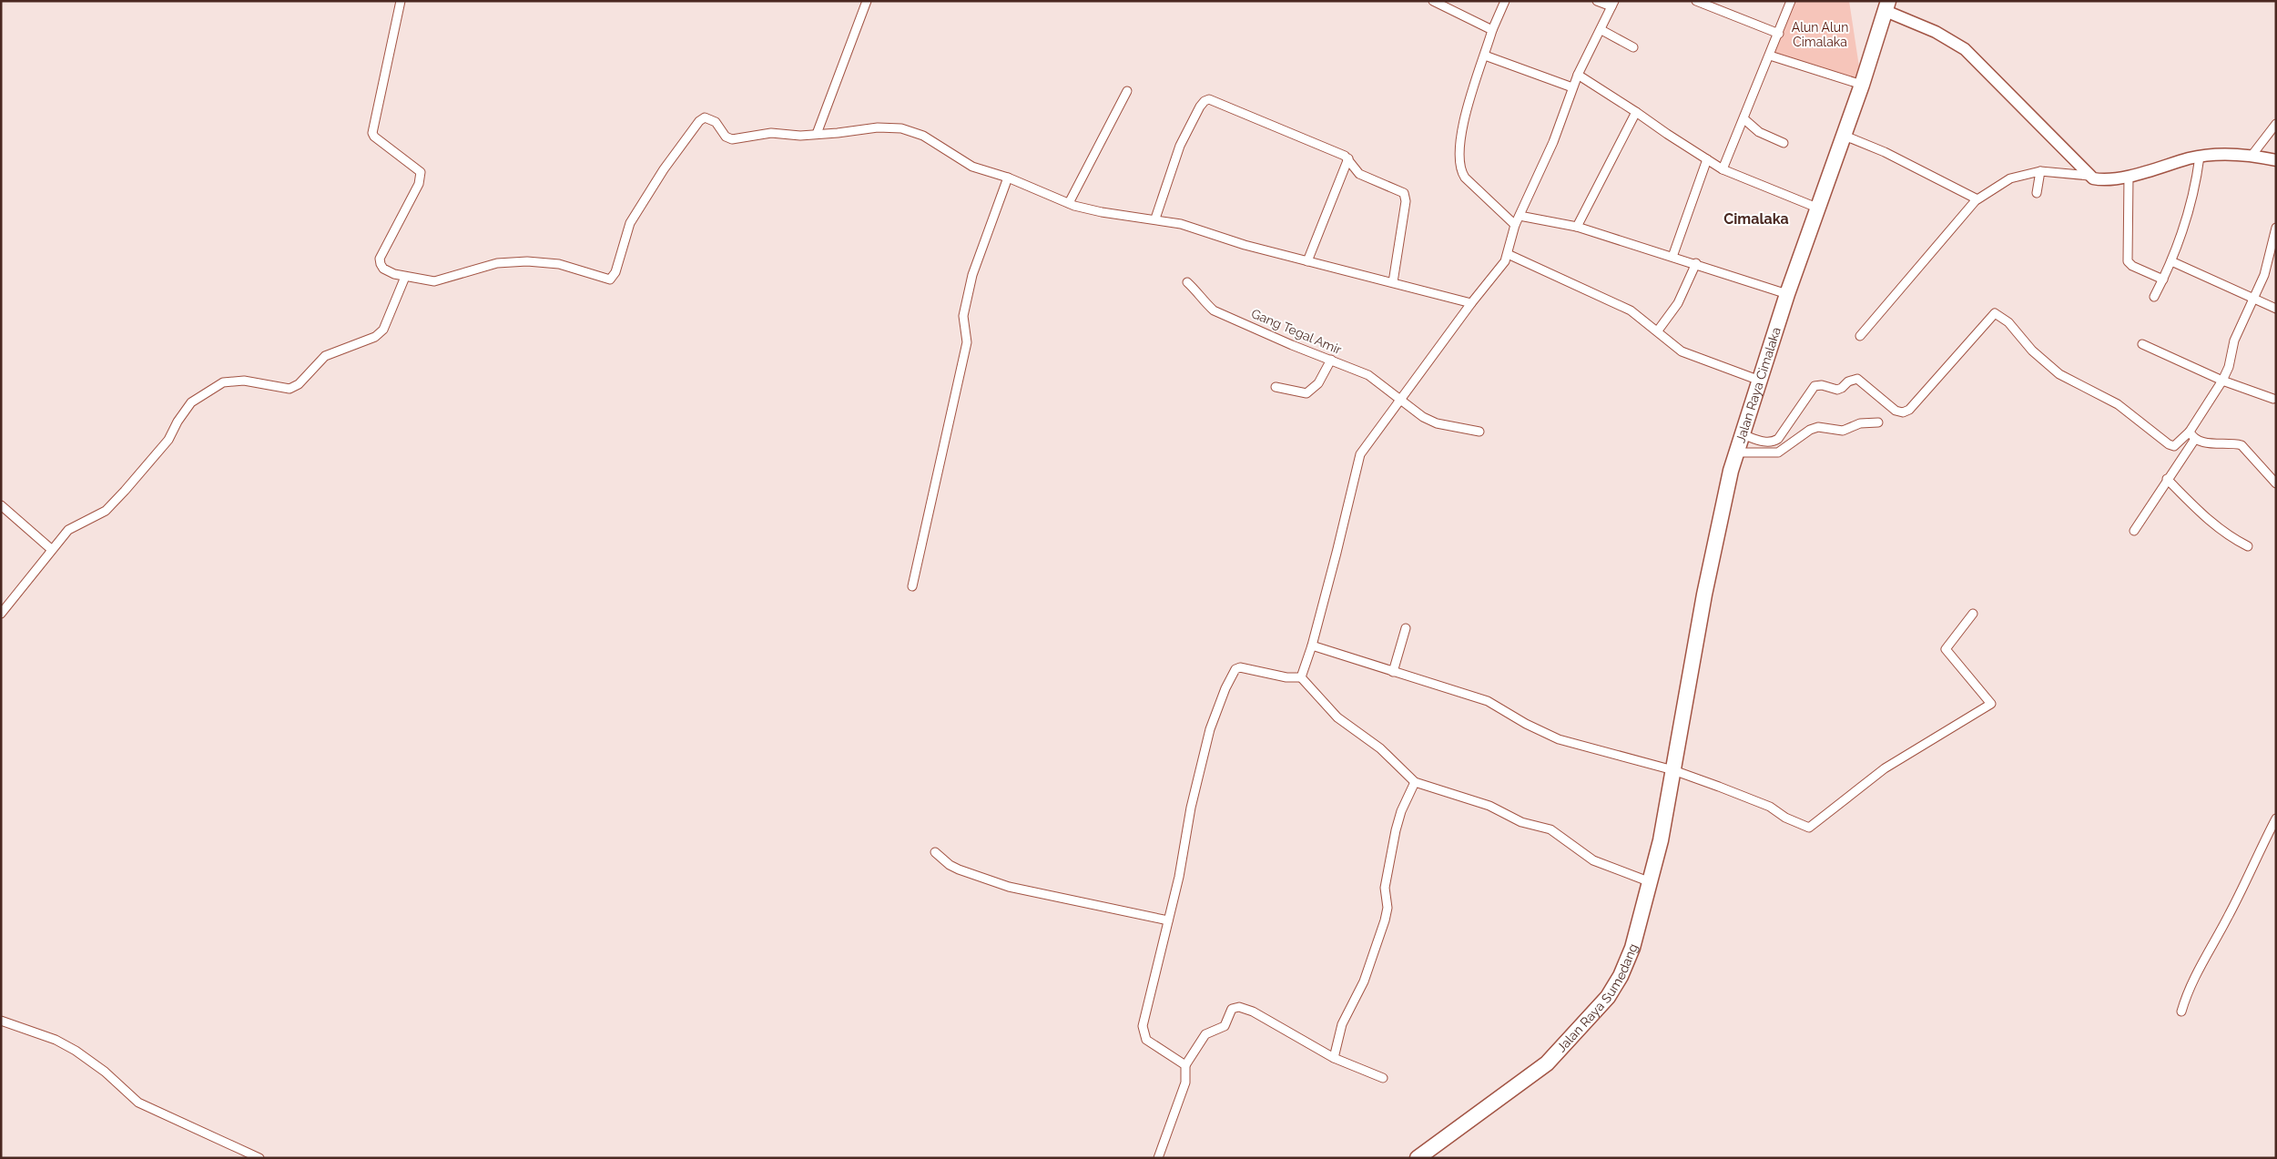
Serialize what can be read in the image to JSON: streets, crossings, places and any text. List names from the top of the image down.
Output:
{
  "streets": {
    "highway": ["Jalan Raya Cimalaka", "Jalan Raya Sumedang"],
    "street": ["Gang Tegal Amir"]
  },
  "crossings": [
    ["Jalan Raya Cimalaka", "Jalan Raya Sumedang"]
  ],
  "districts": ["Cimalaka"],
  "parks": ["Alun Alun Cimalaka"]
}
